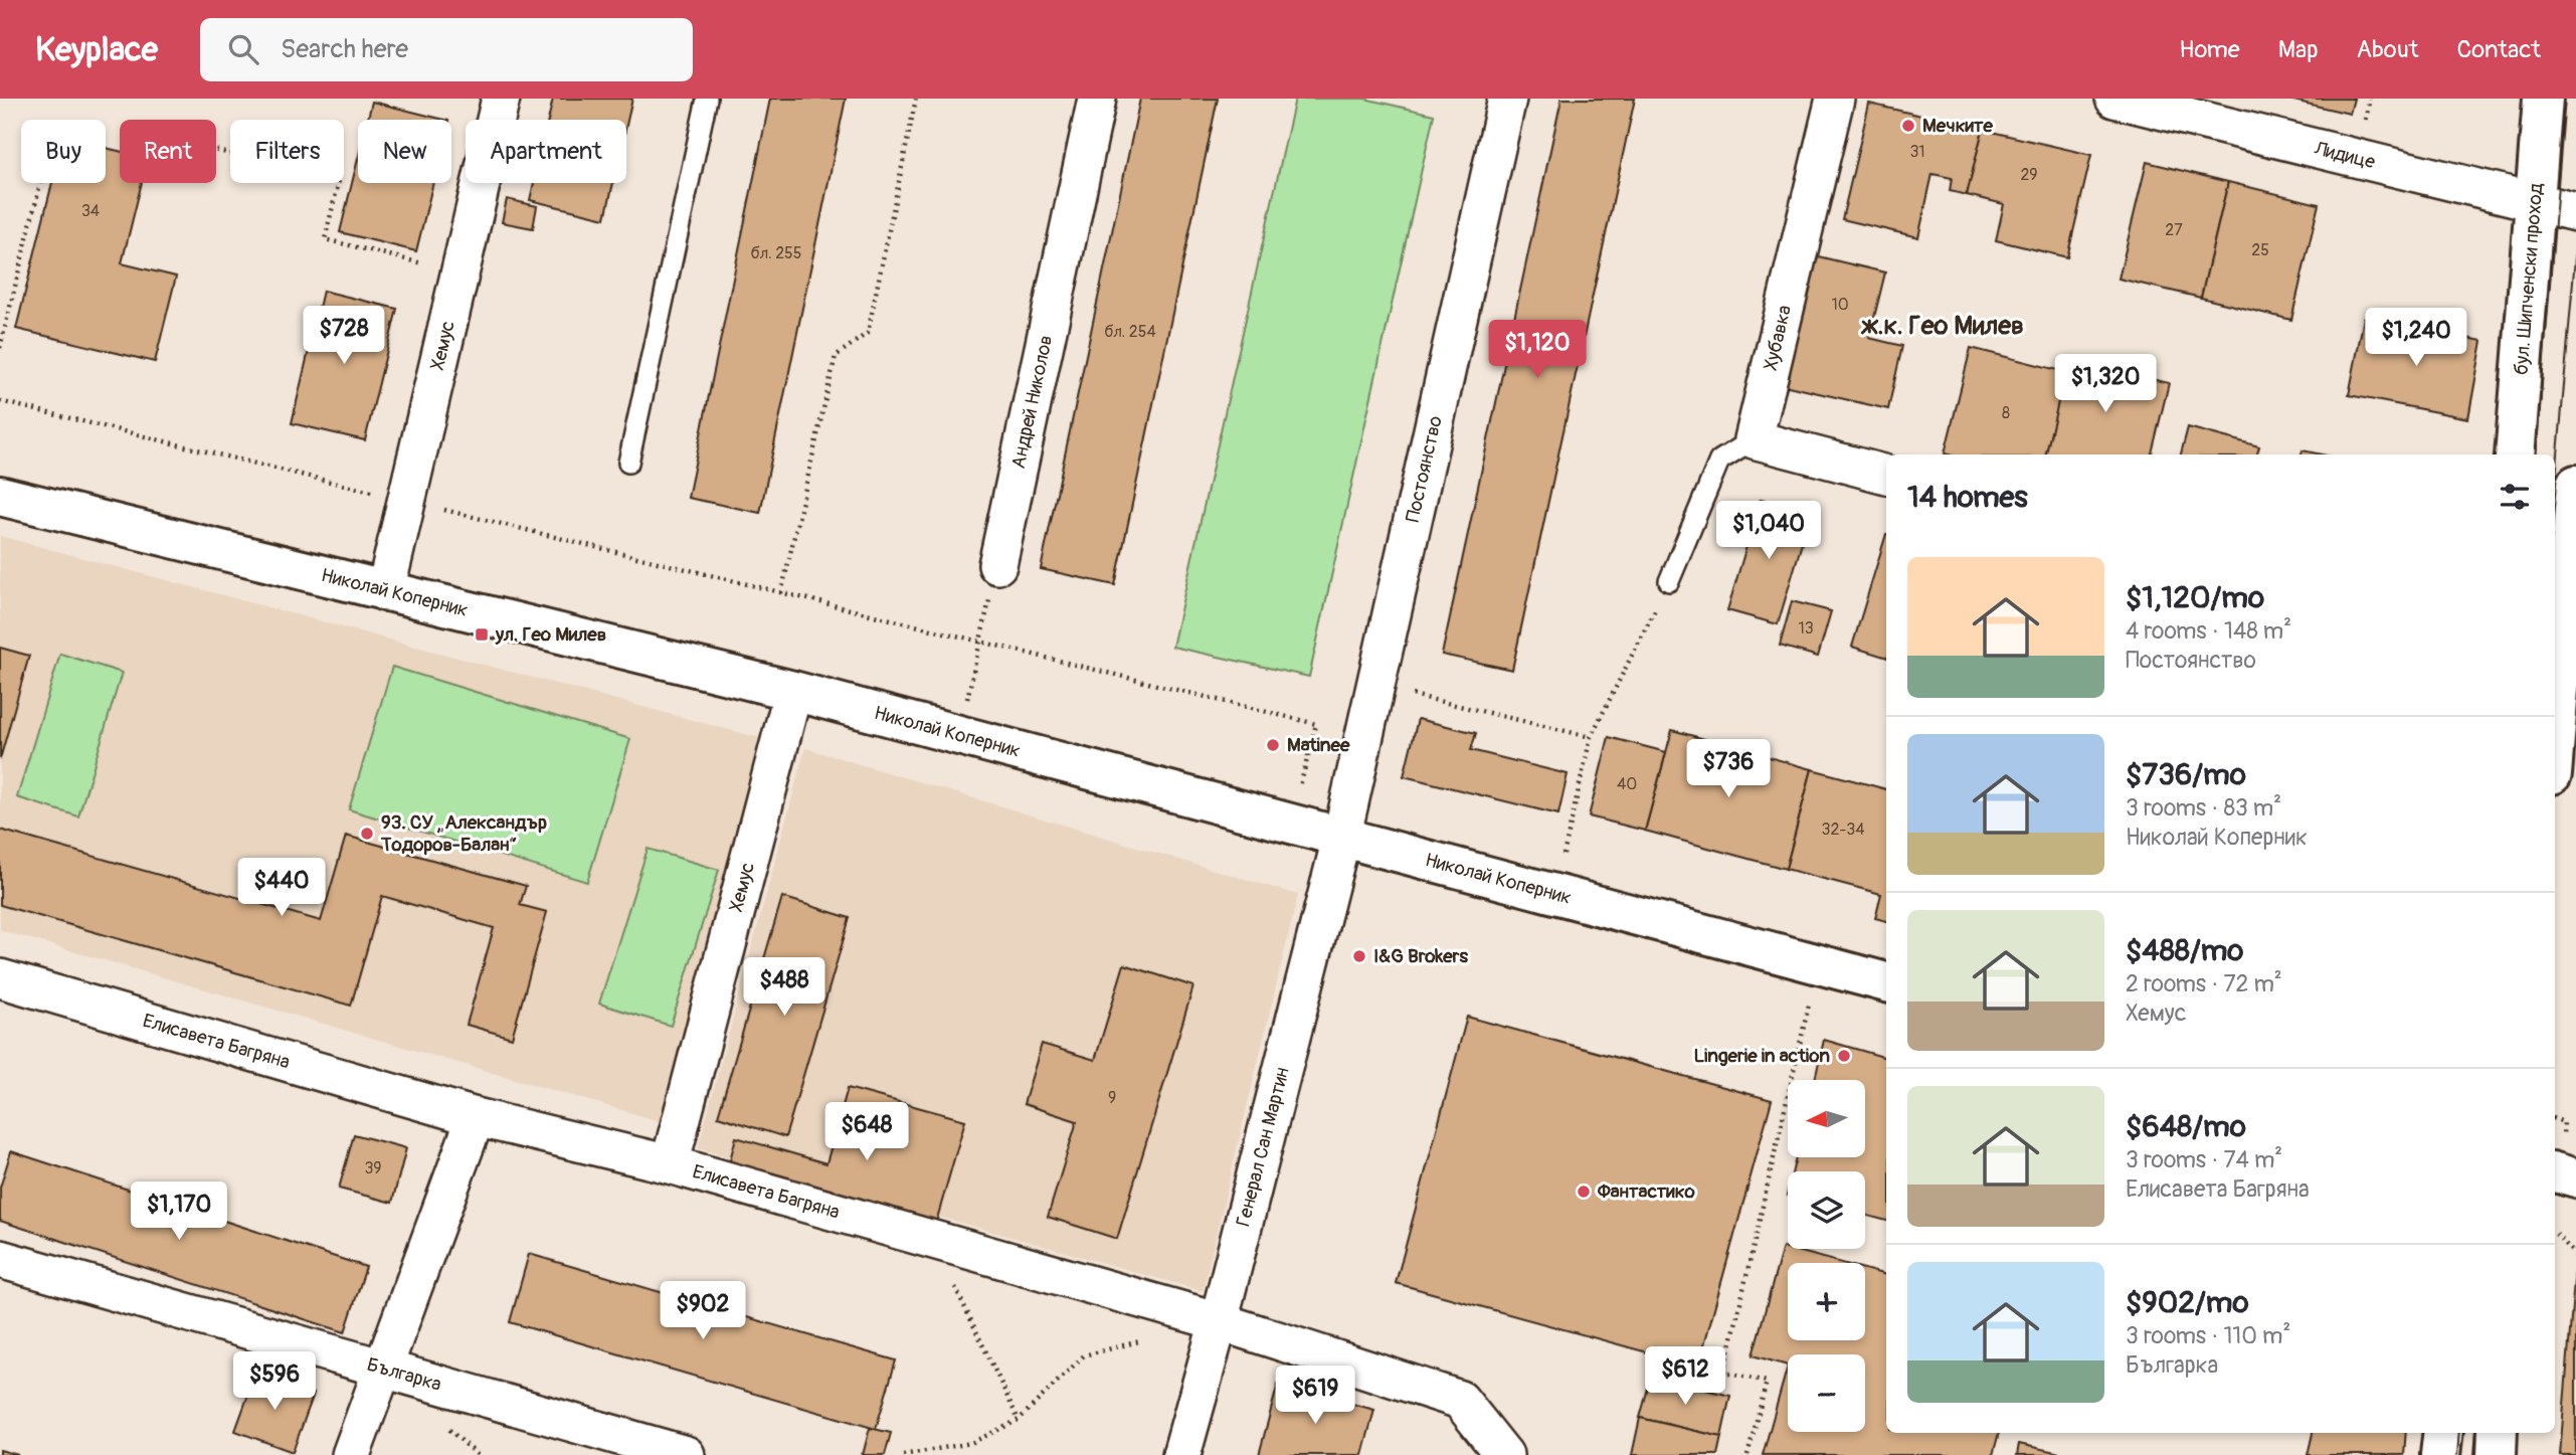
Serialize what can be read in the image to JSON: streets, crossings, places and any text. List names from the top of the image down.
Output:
{
  "streets": {
    "street": [
      "Лидице",
      "бул. Шипченски проход",
      "Хубавка",
      "Хемус",
      "Андрей Николов",
      "Постоянство",
      "Николай Коперник",
      "Елисавета Багряна",
      "Генерал Сан Мартин",
      "Българка"
    ]
  },
  "crossings": [
    ["Лидице", "бул. Шипченски проход"],
    ["Хемус", "Николай Коперник"],
    ["Хемус", "Елисавета Багряна"],
    ["Постоянство", "Николай Коперник"],
    ["Постоянство", "Генерал Сан Мартин"],
    ["Николай Коперник", "Генерал Сан Мартин"],
    ["Елисавета Багряна", "Генерал Сан Мартин"]
  ],
  "districts": ["ж.к. Гео Милев"],
  "places": {
    "other": [
      "Мечките",
      "Matinee",
      "93. СУ „Александър Тодоров-Балан“",
      "I&G Brokers",
      "Lingerie in action",
      "Фантастико"
    ],
    "transit": ["ул. Гео Милев"]
  },
  "house_numbers": [
    "31",
    "29",
    "34",
    "27",
    "25",
    "бл. 255",
    "10",
    "бл. 254",
    "8",
    "13",
    "40",
    "32-34",
    "9",
    "39"
  ],
  "north": "left",
  "page": {
    "header": "Keyplace",
    "search": "Search here",
    "nav": [
      "Home",
      "Map",
      "About",
      "Contact"
    ],
    "chip": [
      "Buy",
      "Rent",
      "Filters",
      "New",
      "Apartment"
    ],
    "price": [
      "$728",
      "$1,240",
      "$1,120",
      "$1,320",
      "$1,040",
      "$736",
      "$440",
      "$488",
      "$648",
      "$1,170",
      "$902",
      "$612",
      "$596",
      "$619"
    ],
    "heading": "14 homes",
    "list": [
      {
        "name": "$1,120/mo",
        "note": "4 rooms · 148 m² · Постоянство"
      },
      {
        "name": "$736/mo",
        "note": "3 rooms · 83 m² · Николай Коперник"
      },
      {
        "name": "$488/mo",
        "note": "2 rooms · 72 m² · Хемус"
      },
      {
        "name": "$648/mo",
        "note": "3 rooms · 74 m² · Елисавета Багряна"
      },
      {
        "name": "$902/mo",
        "note": "3 rooms · 110 m² · Българка"
      }
    ],
    "map_buttons": ["+", "−"]
  }
}
